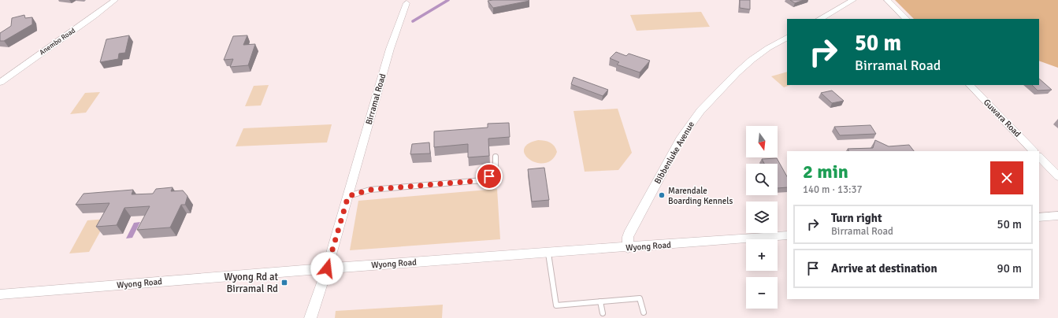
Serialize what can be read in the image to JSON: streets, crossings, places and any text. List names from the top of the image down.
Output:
{
  "streets": {
    "street": [
      "Anembo Road",
      "Birramal Road",
      "Guwara Road",
      "Bibbenluke Avenue",
      "Wyong Road"
    ]
  },
  "crossings": [
    ["Birramal Road", "Wyong Road"],
    ["Bibbenluke Avenue", "Wyong Road"]
  ],
  "places": {
    "other": ["Marendale Boarding Kennels"],
    "transit": ["Wyong Rd at Birramal Rd"]
  },
  "north": "bottom",
  "page": {
    "turn": ["50 m", "Birramal Road"],
    "map_buttons": ["+", "−"],
    "heading": ["2 min", "140 m · 13:37"],
    "list": [
      {
        "name": "Turn right",
        "note": "Birramal Road",
        "value": "50 m"
      },
      {
        "name": "Arrive at destination",
        "value": "90 m"
      }
    ]
  }
}
